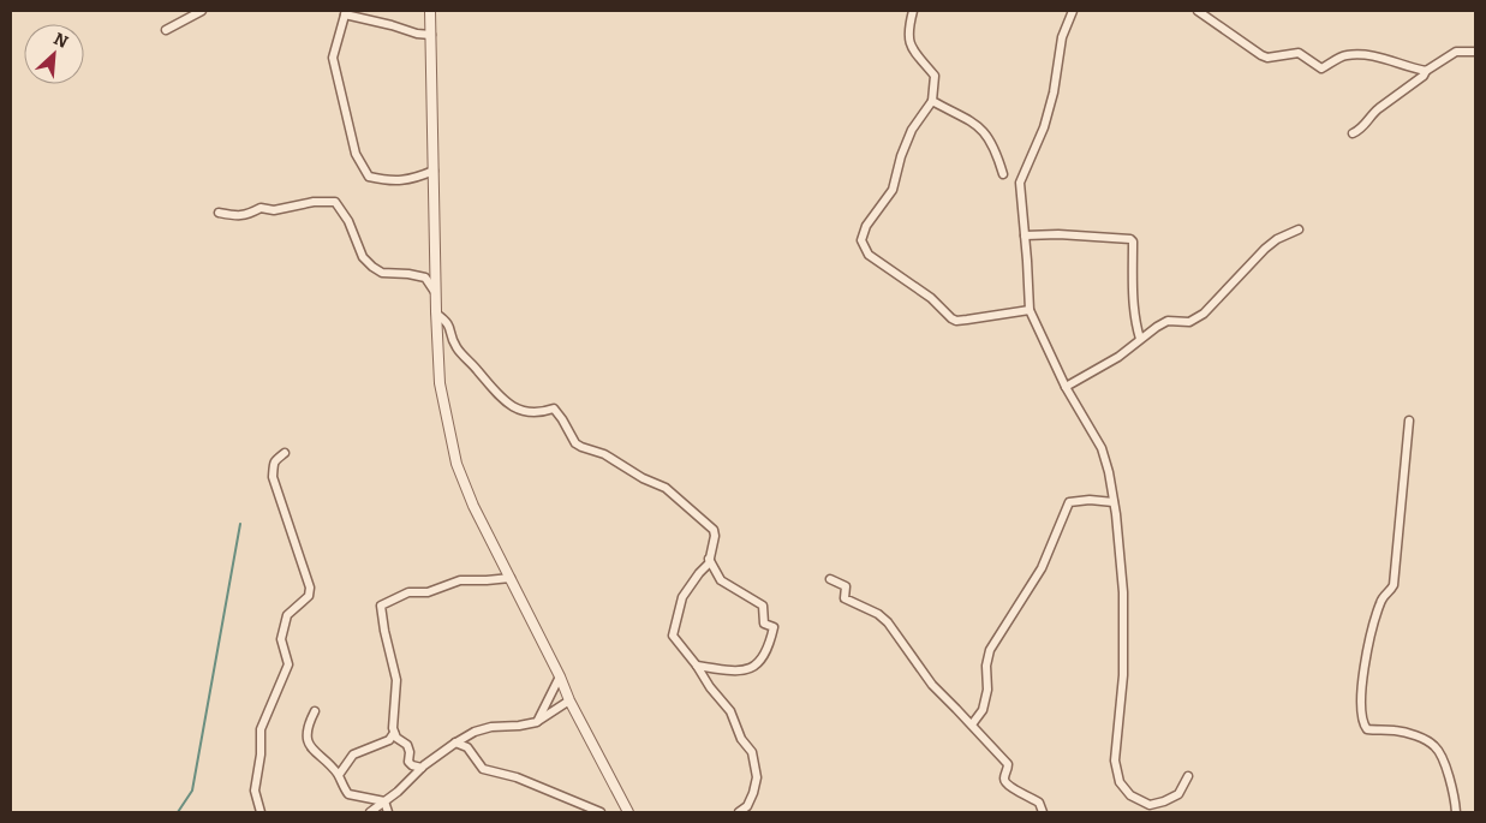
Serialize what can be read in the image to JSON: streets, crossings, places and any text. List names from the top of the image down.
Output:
{
  "north": "top right"
}
